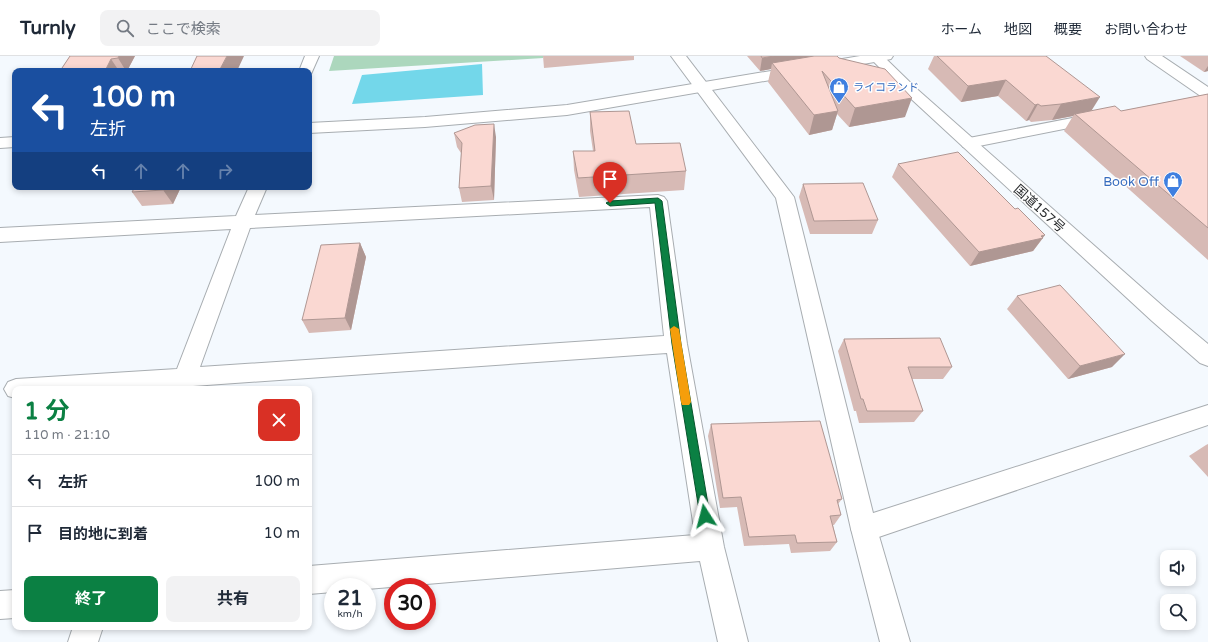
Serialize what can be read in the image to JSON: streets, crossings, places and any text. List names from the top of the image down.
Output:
{
  "streets": {
    "main road": ["国道157号"]
  },
  "places": {
    "shop": ["ライコランド", "Book Off"]
  },
  "page": {
    "header": "Turnly",
    "search": "ここで検索",
    "nav": [
      "ホーム",
      "地図",
      "概要",
      "お問い合わせ"
    ],
    "turn": ["100 m", "左折"],
    "heading": ["1 分", "110 m · 21:10"],
    "list": [
      {
        "name": "左折",
        "value": "100 m"
      },
      {
        "name": "目的地に到着",
        "value": "10 m"
      }
    ],
    "buttons": ["終了", "共有"],
    "speed": "21 km/h",
    "limit": "30"
  }
}
